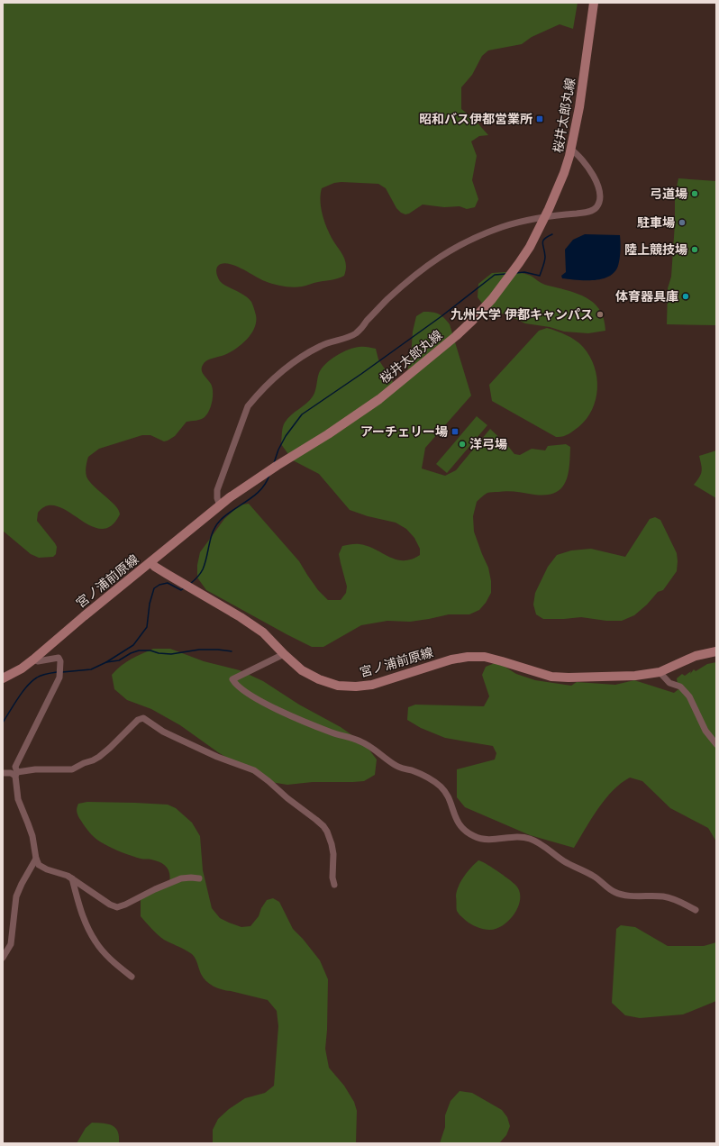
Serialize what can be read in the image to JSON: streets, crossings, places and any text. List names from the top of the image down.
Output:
{
  "streets": {
    "main road": ["桜井太郎丸線", "宮ノ浦前原線"]
  },
  "crossings": [
    ["桜井太郎丸線", "宮ノ浦前原線"]
  ],
  "places": {
    "transit": ["昭和バス伊都営業所", "アーチェリー場"],
    "other": [
      "弓道場",
      "駐車場",
      "陸上競技場",
      "体育器具庫",
      "九州大学 伊都キャンパス",
      "洋弓場"
    ]
  }
}
